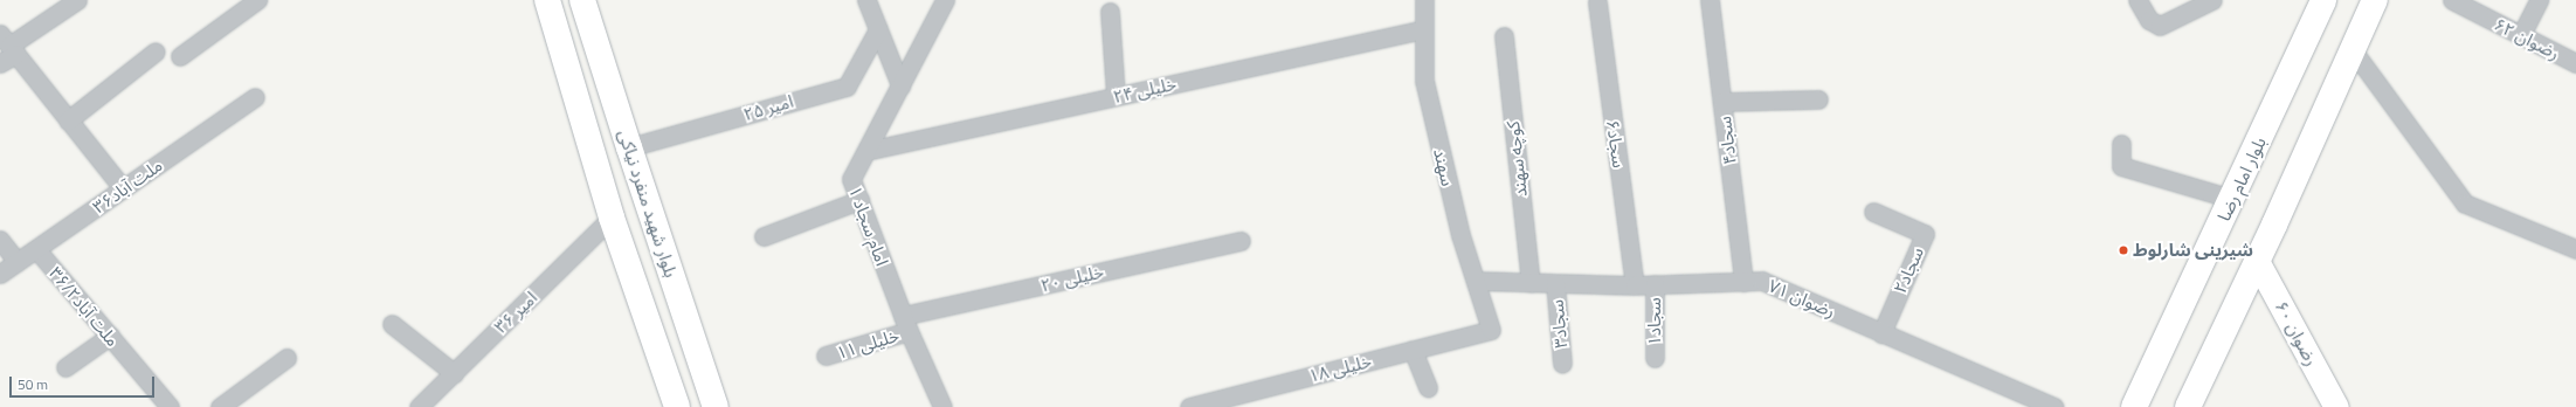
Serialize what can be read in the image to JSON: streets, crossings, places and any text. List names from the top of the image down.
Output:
{
  "streets": {
    "main road": ["بلوار امام رضا", "بلوار شهید منفرد نیاکی", "رضوان ۶۰"],
    "street": [
      "رضوان ۶۲",
      "خلیلی ۲۴",
      "امیر ۲۵",
      "سجاد۴",
      "سجاد۶",
      "كوچه سهند",
      "سهند",
      "ملت آباد۳۶",
      "امام سجاد ۱",
      "سجاد۲",
      "خلیلی ۲۰",
      "رضوان ۷۱",
      "ملت آباد۳۶/۲",
      "امیر ۳۶",
      "سجاد۱",
      "سجاد۳",
      "خلیلی ۱۱",
      "خلیلی ۱۸"
    ]
  },
  "crossings": [
    ["خلیلی ۲۴", "سهند"],
    ["خلیلی ۲۴", "امام سجاد ۱"],
    ["امیر ۲۵", "بلوار شهید منفرد نیاکی"],
    ["سجاد۴", "رضوان ۷۱"],
    ["سجاد۶", "رضوان ۷۱"],
    ["كوچه سهند", "رضوان ۷۱"],
    ["سهند", "رضوان ۷۱"],
    ["سهند", "خلیلی ۱۸"],
    ["ملت آباد۳۶", "ملت آباد۳۶/۲"],
    ["بلوار شهید منفرد نیاکی", "امیر ۳۶"],
    ["امام سجاد ۱", "خلیلی ۲۰"],
    ["امام سجاد ۱", "خلیلی ۱۱"],
    ["سجاد۲", "رضوان ۷۱"],
    ["خلیلی ۲۰", "خلیلی ۱۱"],
    ["رضوان ۷۱", "سجاد۱"],
    ["رضوان ۷۱", "سجاد۳"]
  ],
  "places": ["شیرینی شارلوط"],
  "scale_bar": "50 m"
}
